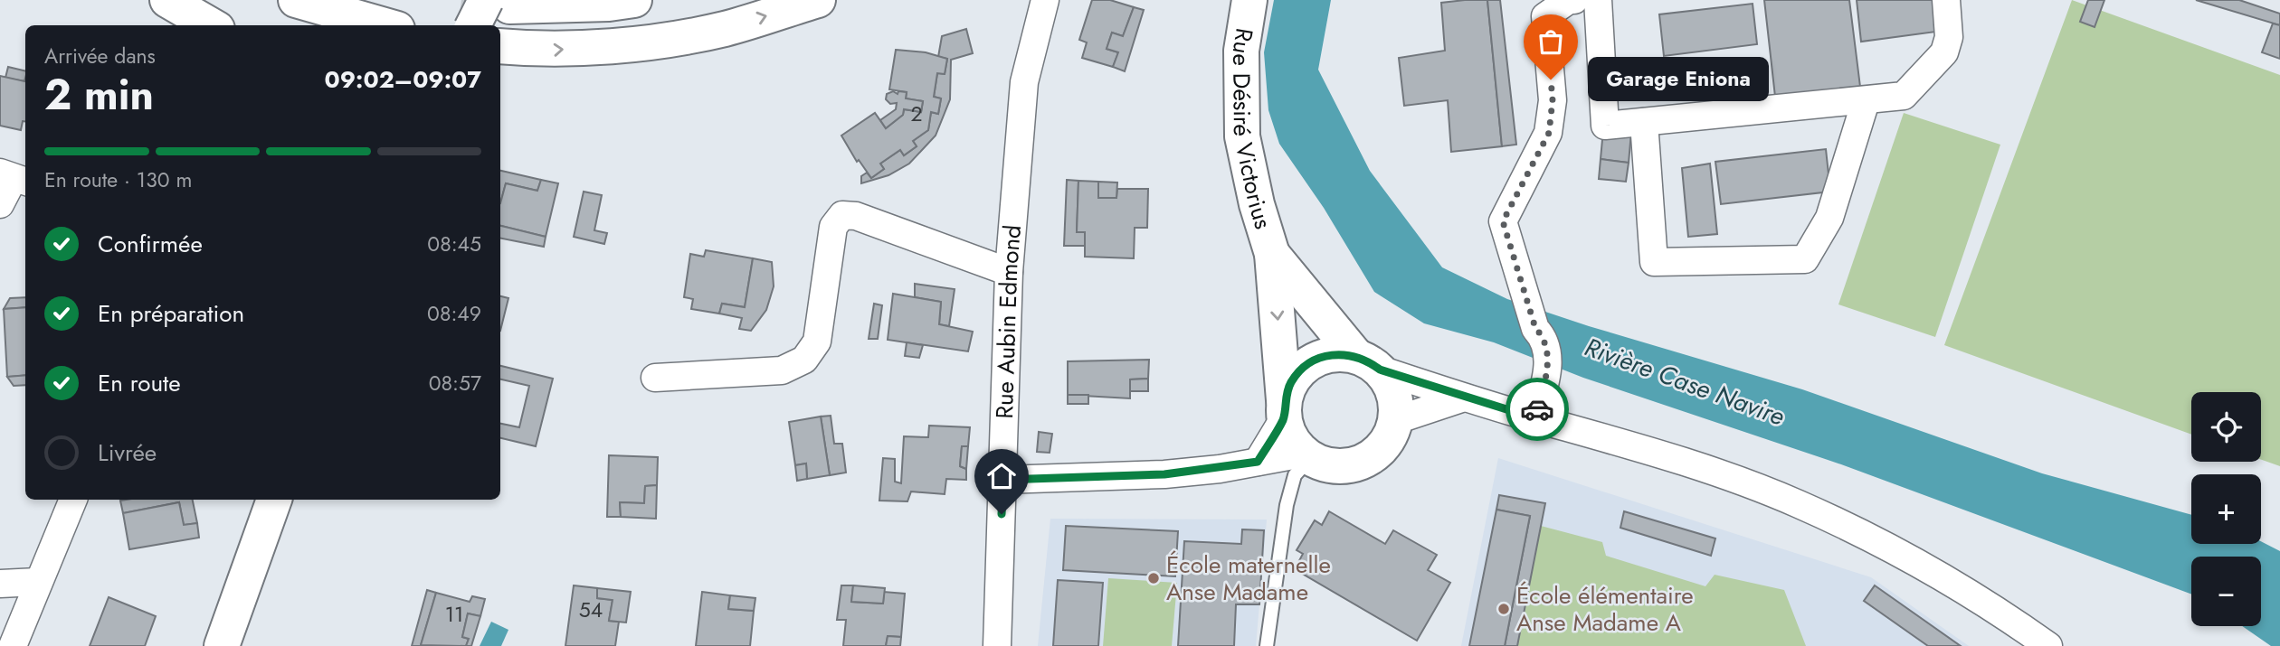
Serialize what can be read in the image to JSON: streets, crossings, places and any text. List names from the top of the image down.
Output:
{
  "streets": {
    "street": ["Rue Désiré Victorius", "Rue Aubin Edmond"]
  },
  "water": ["Rivière Case Navire"],
  "places": ["Garage Eniona", "École maternelle Anse Madame", "École élémentaire Anse Madame A"],
  "house_numbers": ["2", "54", "11"],
  "page": {
    "heading": ["2 min", "Arrivée dans", "09:02–09:07"],
    "bubble": "Garage Eniona",
    "bar": "En route · 130 m",
    "list": [
      ["Confirmée", "08:45"],
      ["En préparation", "08:49"],
      ["En route", "08:57"],
      "Livrée"
    ],
    "map_buttons": ["+", "−"]
  }
}
